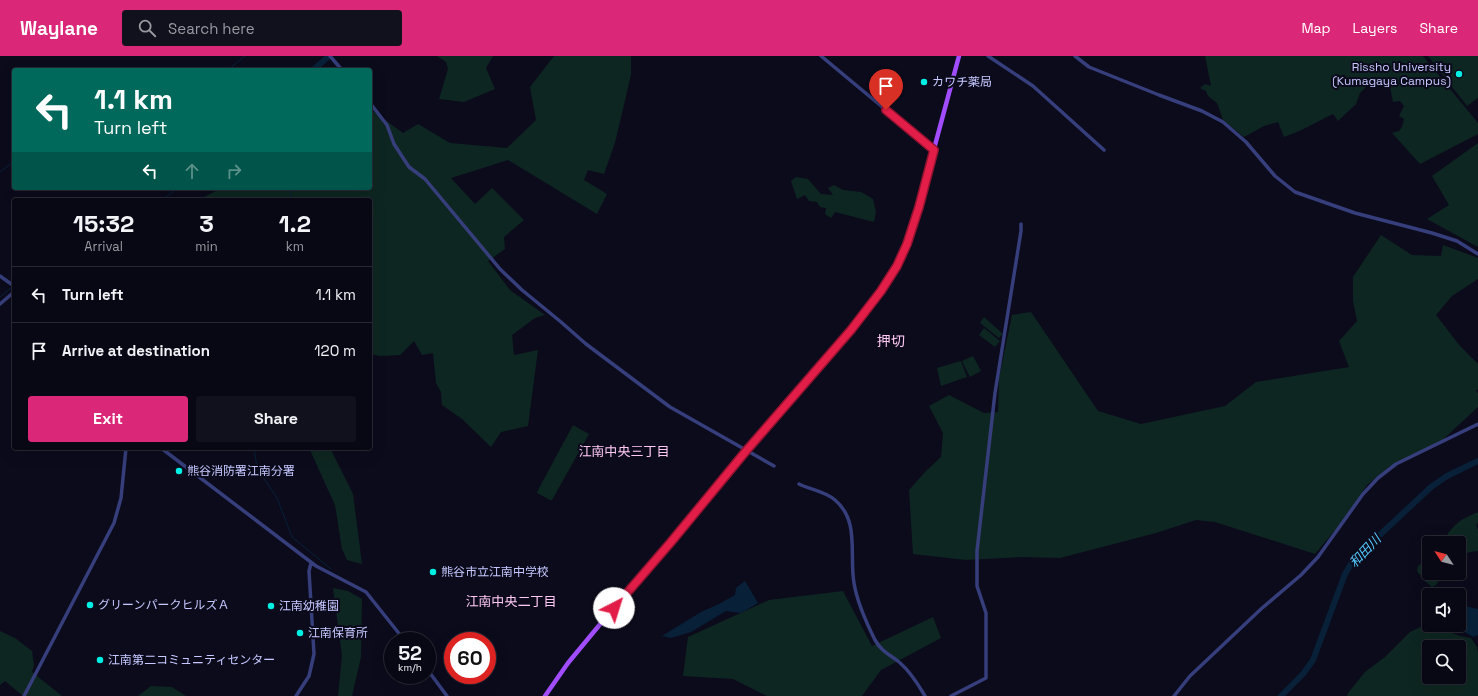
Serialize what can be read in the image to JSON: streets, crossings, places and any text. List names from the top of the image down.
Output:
{
  "districts": ["押切", "江南中央三丁目", "江南中央二丁目"],
  "water": ["和田川"],
  "places": [
    "Rissho University (Kumagaya Campus)",
    "カワチ薬局",
    "熊谷消防署江南分署",
    "熊谷市立江南中学校",
    "グリーンパークヒルズＡ",
    "江南幼稚園",
    "江南保育所",
    "江南第二コミュニティセンター"
  ],
  "north": "top left",
  "page": {
    "header": "Waylane",
    "search": "Search here",
    "nav": ["Map", "Layers", "Share"],
    "turn": ["1.1 km", "Turn left"],
    "eta": [
      "15:32",
      "Arrival",
      "3",
      "min",
      "1.2",
      "km"
    ],
    "list": [
      {
        "name": "Turn left",
        "value": "1.1 km"
      },
      {
        "name": "Arrive at destination",
        "value": "120 m"
      }
    ],
    "buttons": ["Exit", "Share"],
    "speed": "52 km/h",
    "limit": "60"
  }
}
